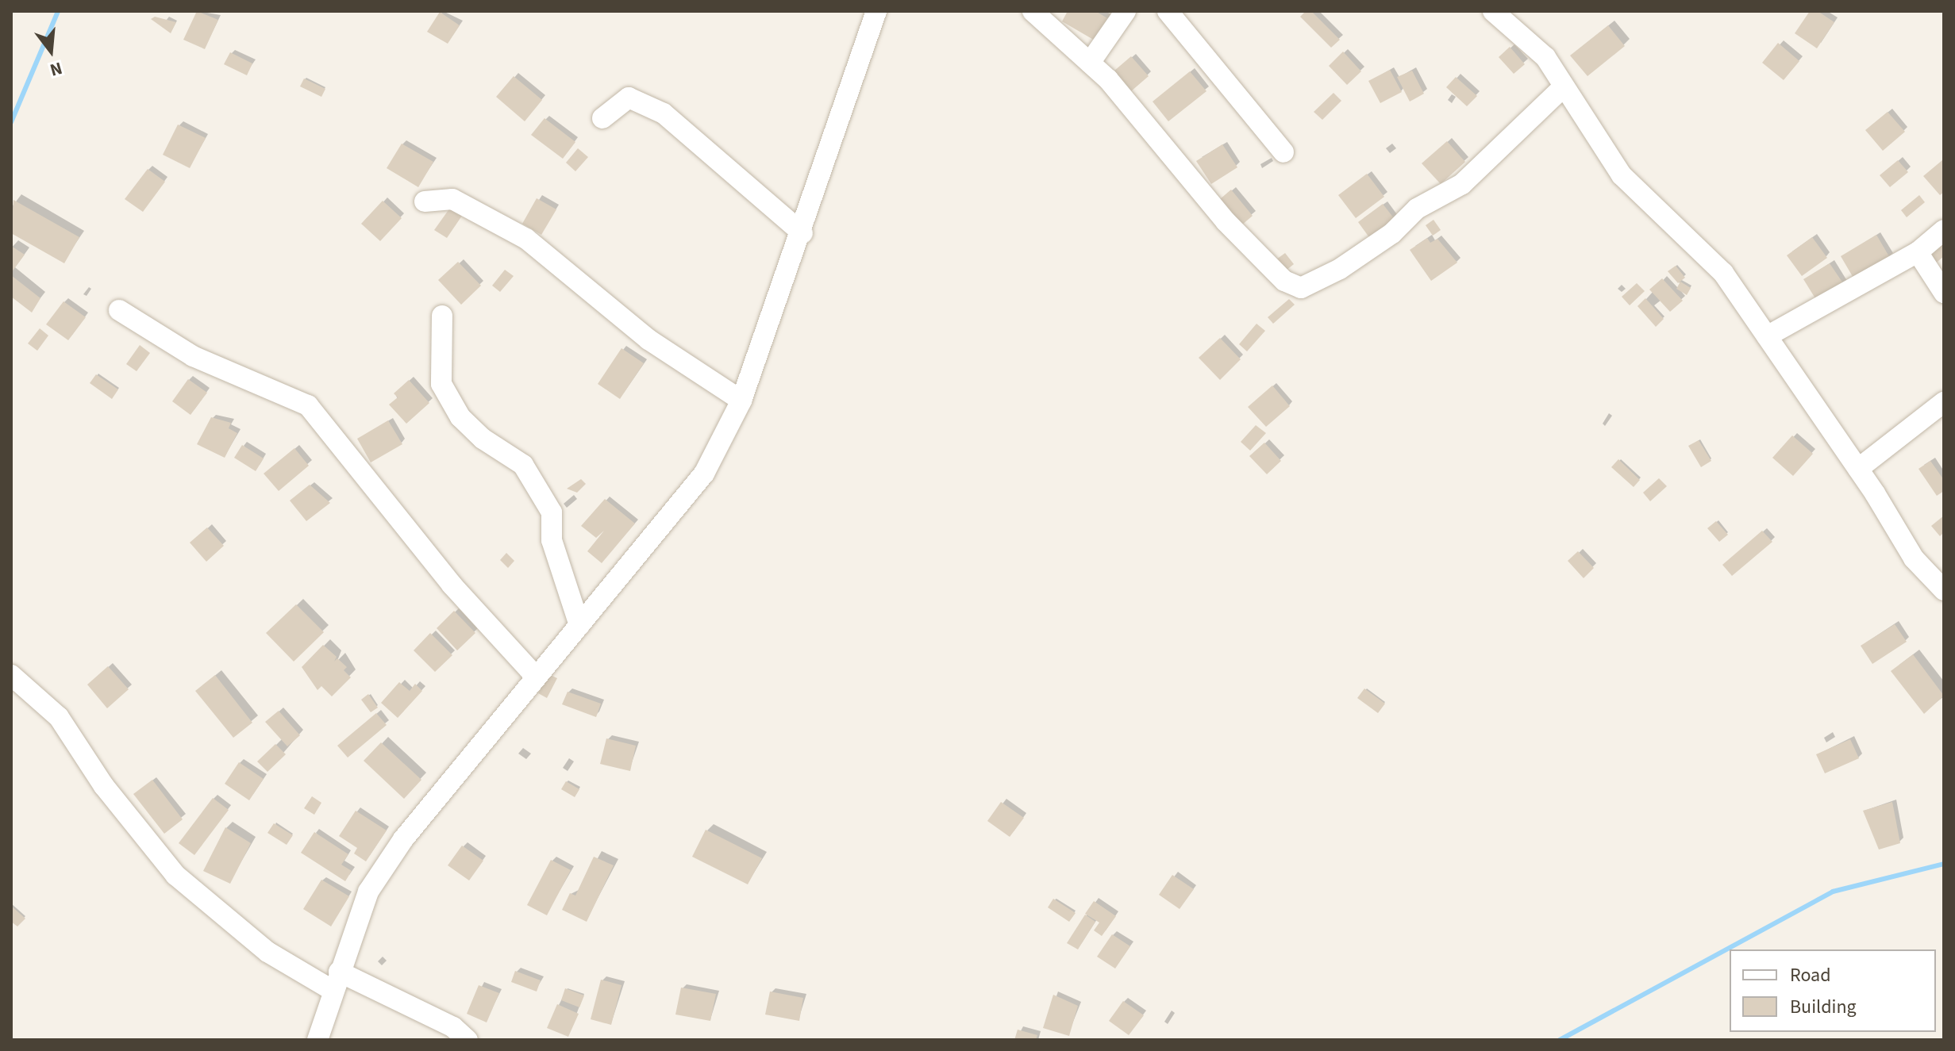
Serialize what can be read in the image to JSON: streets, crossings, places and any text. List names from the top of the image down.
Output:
{
  "legend": ["Road", "Building"],
  "north": "bottom"
}
